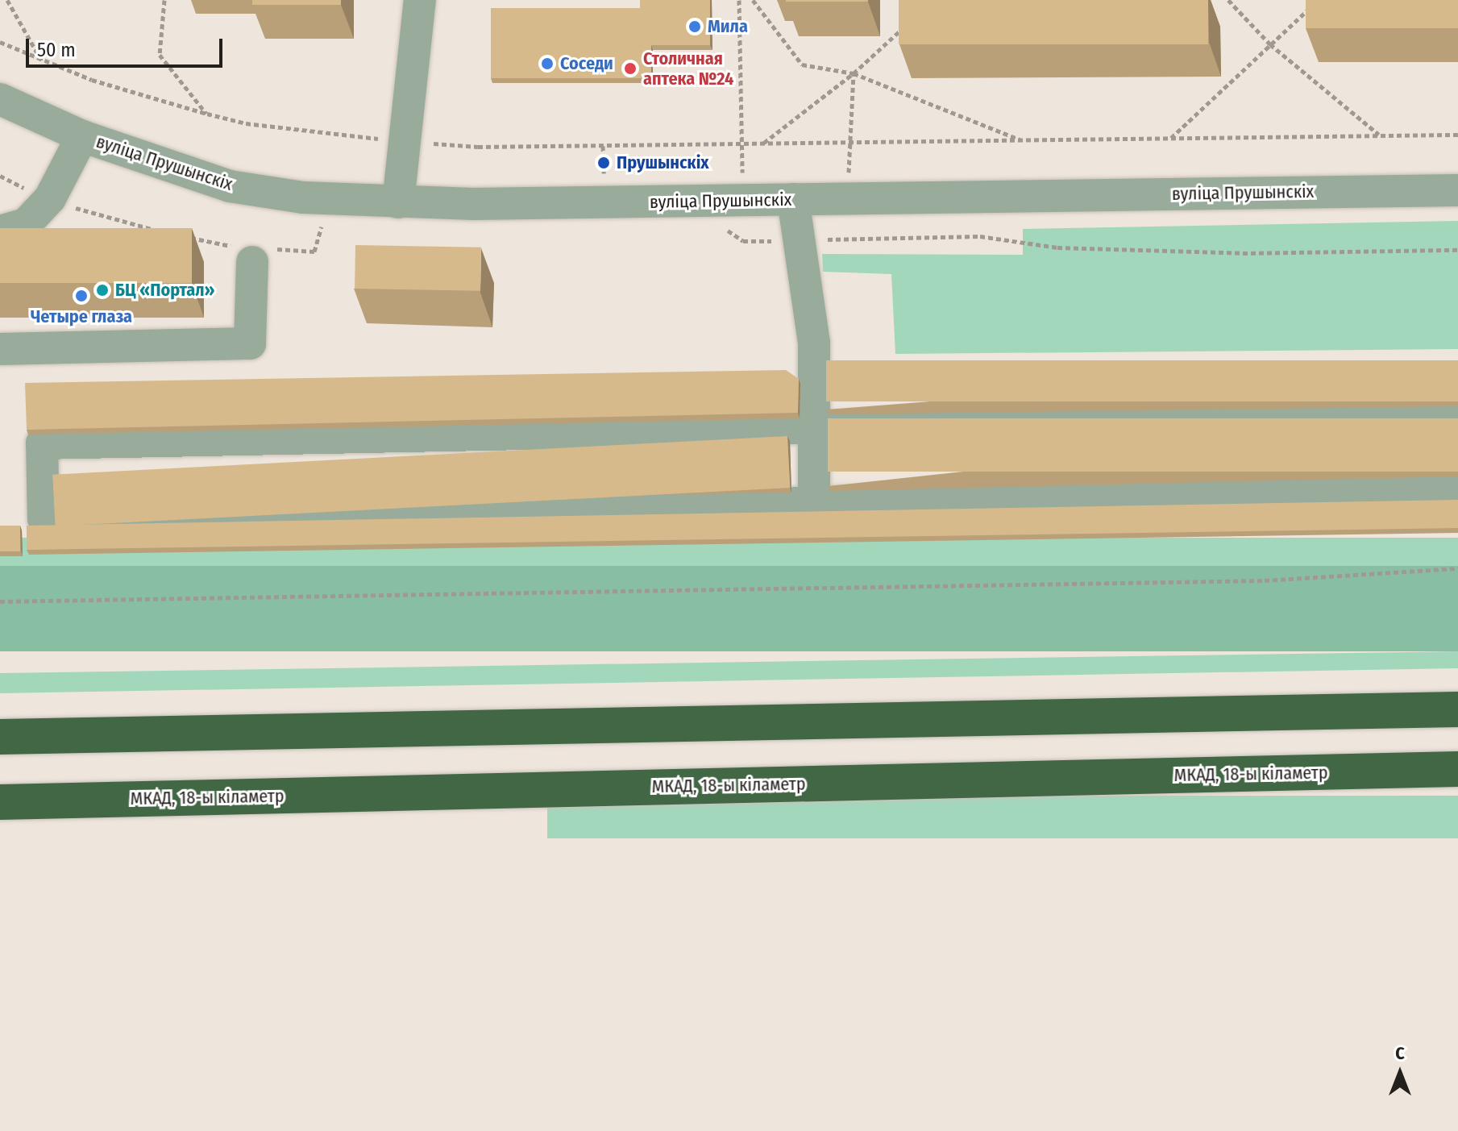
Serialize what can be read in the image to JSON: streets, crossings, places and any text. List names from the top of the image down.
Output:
{
  "streets": {
    "highway": ["МКАД, 18-ы кіламетр"],
    "street": ["вуліца Прушынскіх"]
  },
  "places": [
    "Мила",
    "Соседи",
    "Столичная аптека №24",
    "Прушынскіх",
    "БЦ «Портал»",
    "Четыре глаза"
  ],
  "scale_bar": "50 m",
  "north": "top"
}
